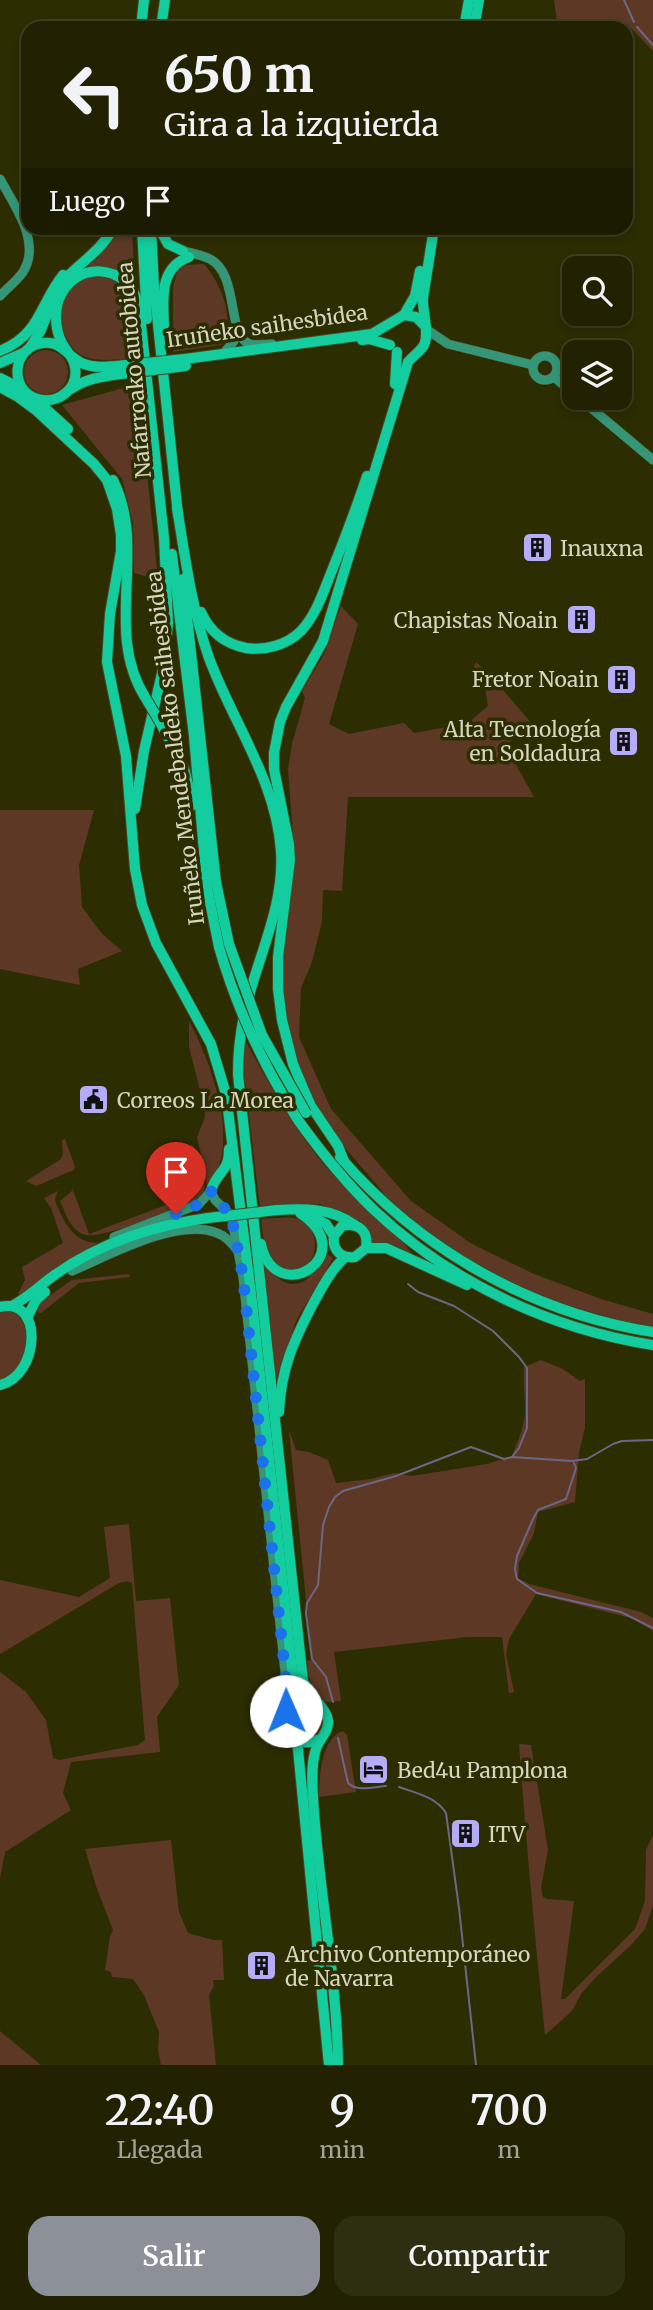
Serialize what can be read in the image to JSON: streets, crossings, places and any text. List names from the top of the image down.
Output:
{
  "streets": {
    "highway": ["Iruñeko saihesbidea", "Nafarroako autobidea", "Iruñeko Mendebaldeko saihesbidea"]
  },
  "crossings": [
    ["Nafarroako autobidea", "Iruñeko Mendebaldeko saihesbidea"]
  ],
  "places": {
    "building": [
      "Inauxna",
      "Chapistas Noain",
      "Fretor Noain",
      "Alta Tecnología en Soldadura",
      "ITV",
      "Archivo Contemporáneo de Navarra"
    ],
    "public building": ["Correos La Morea"],
    "hotel": ["Bed4u Pamplona"]
  },
  "page": {
    "turn": ["650 m", "Gira a la izquierda"],
    "then": "Luego",
    "eta": [
      "22:40",
      "Llegada",
      "9",
      "min",
      "700",
      "m"
    ],
    "buttons": ["Salir", "Compartir"]
  }
}
